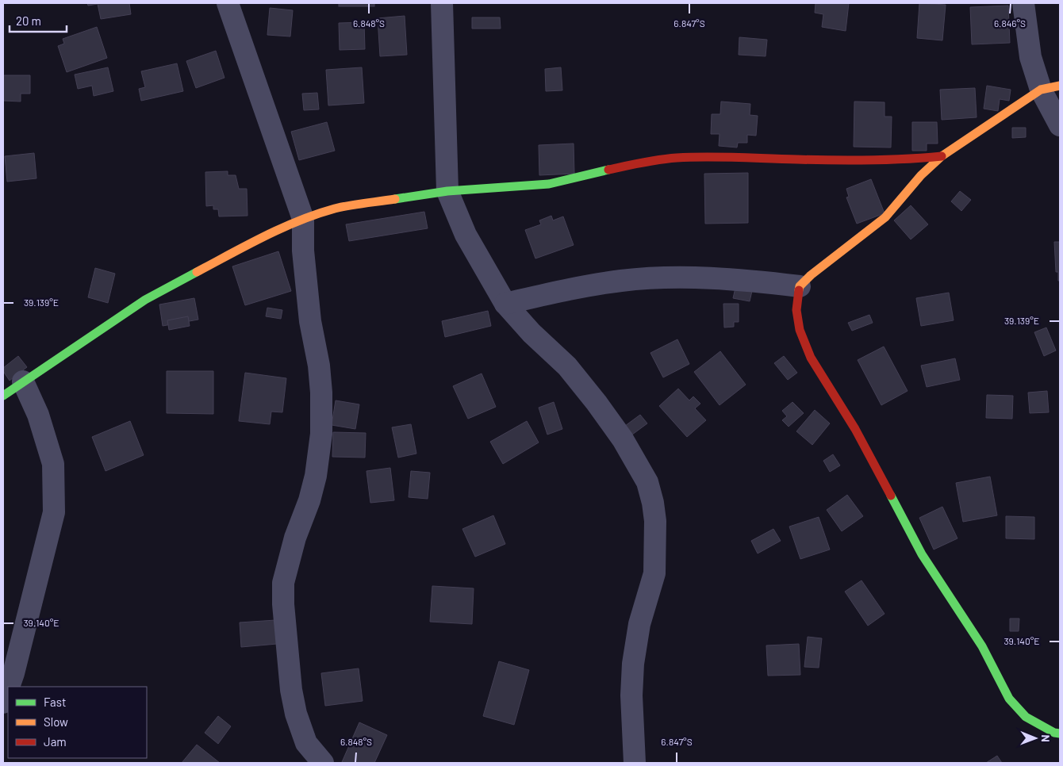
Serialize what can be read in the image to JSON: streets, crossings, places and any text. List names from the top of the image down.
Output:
{
  "legend": ["Fast", "Slow", "Jam"],
  "scale_bar": "20 m",
  "north": "right",
  "coordinates": [
    "6.848°S",
    "6.847°S",
    "6.846°S",
    "39.139°E",
    "39.140°E"
  ]
}
